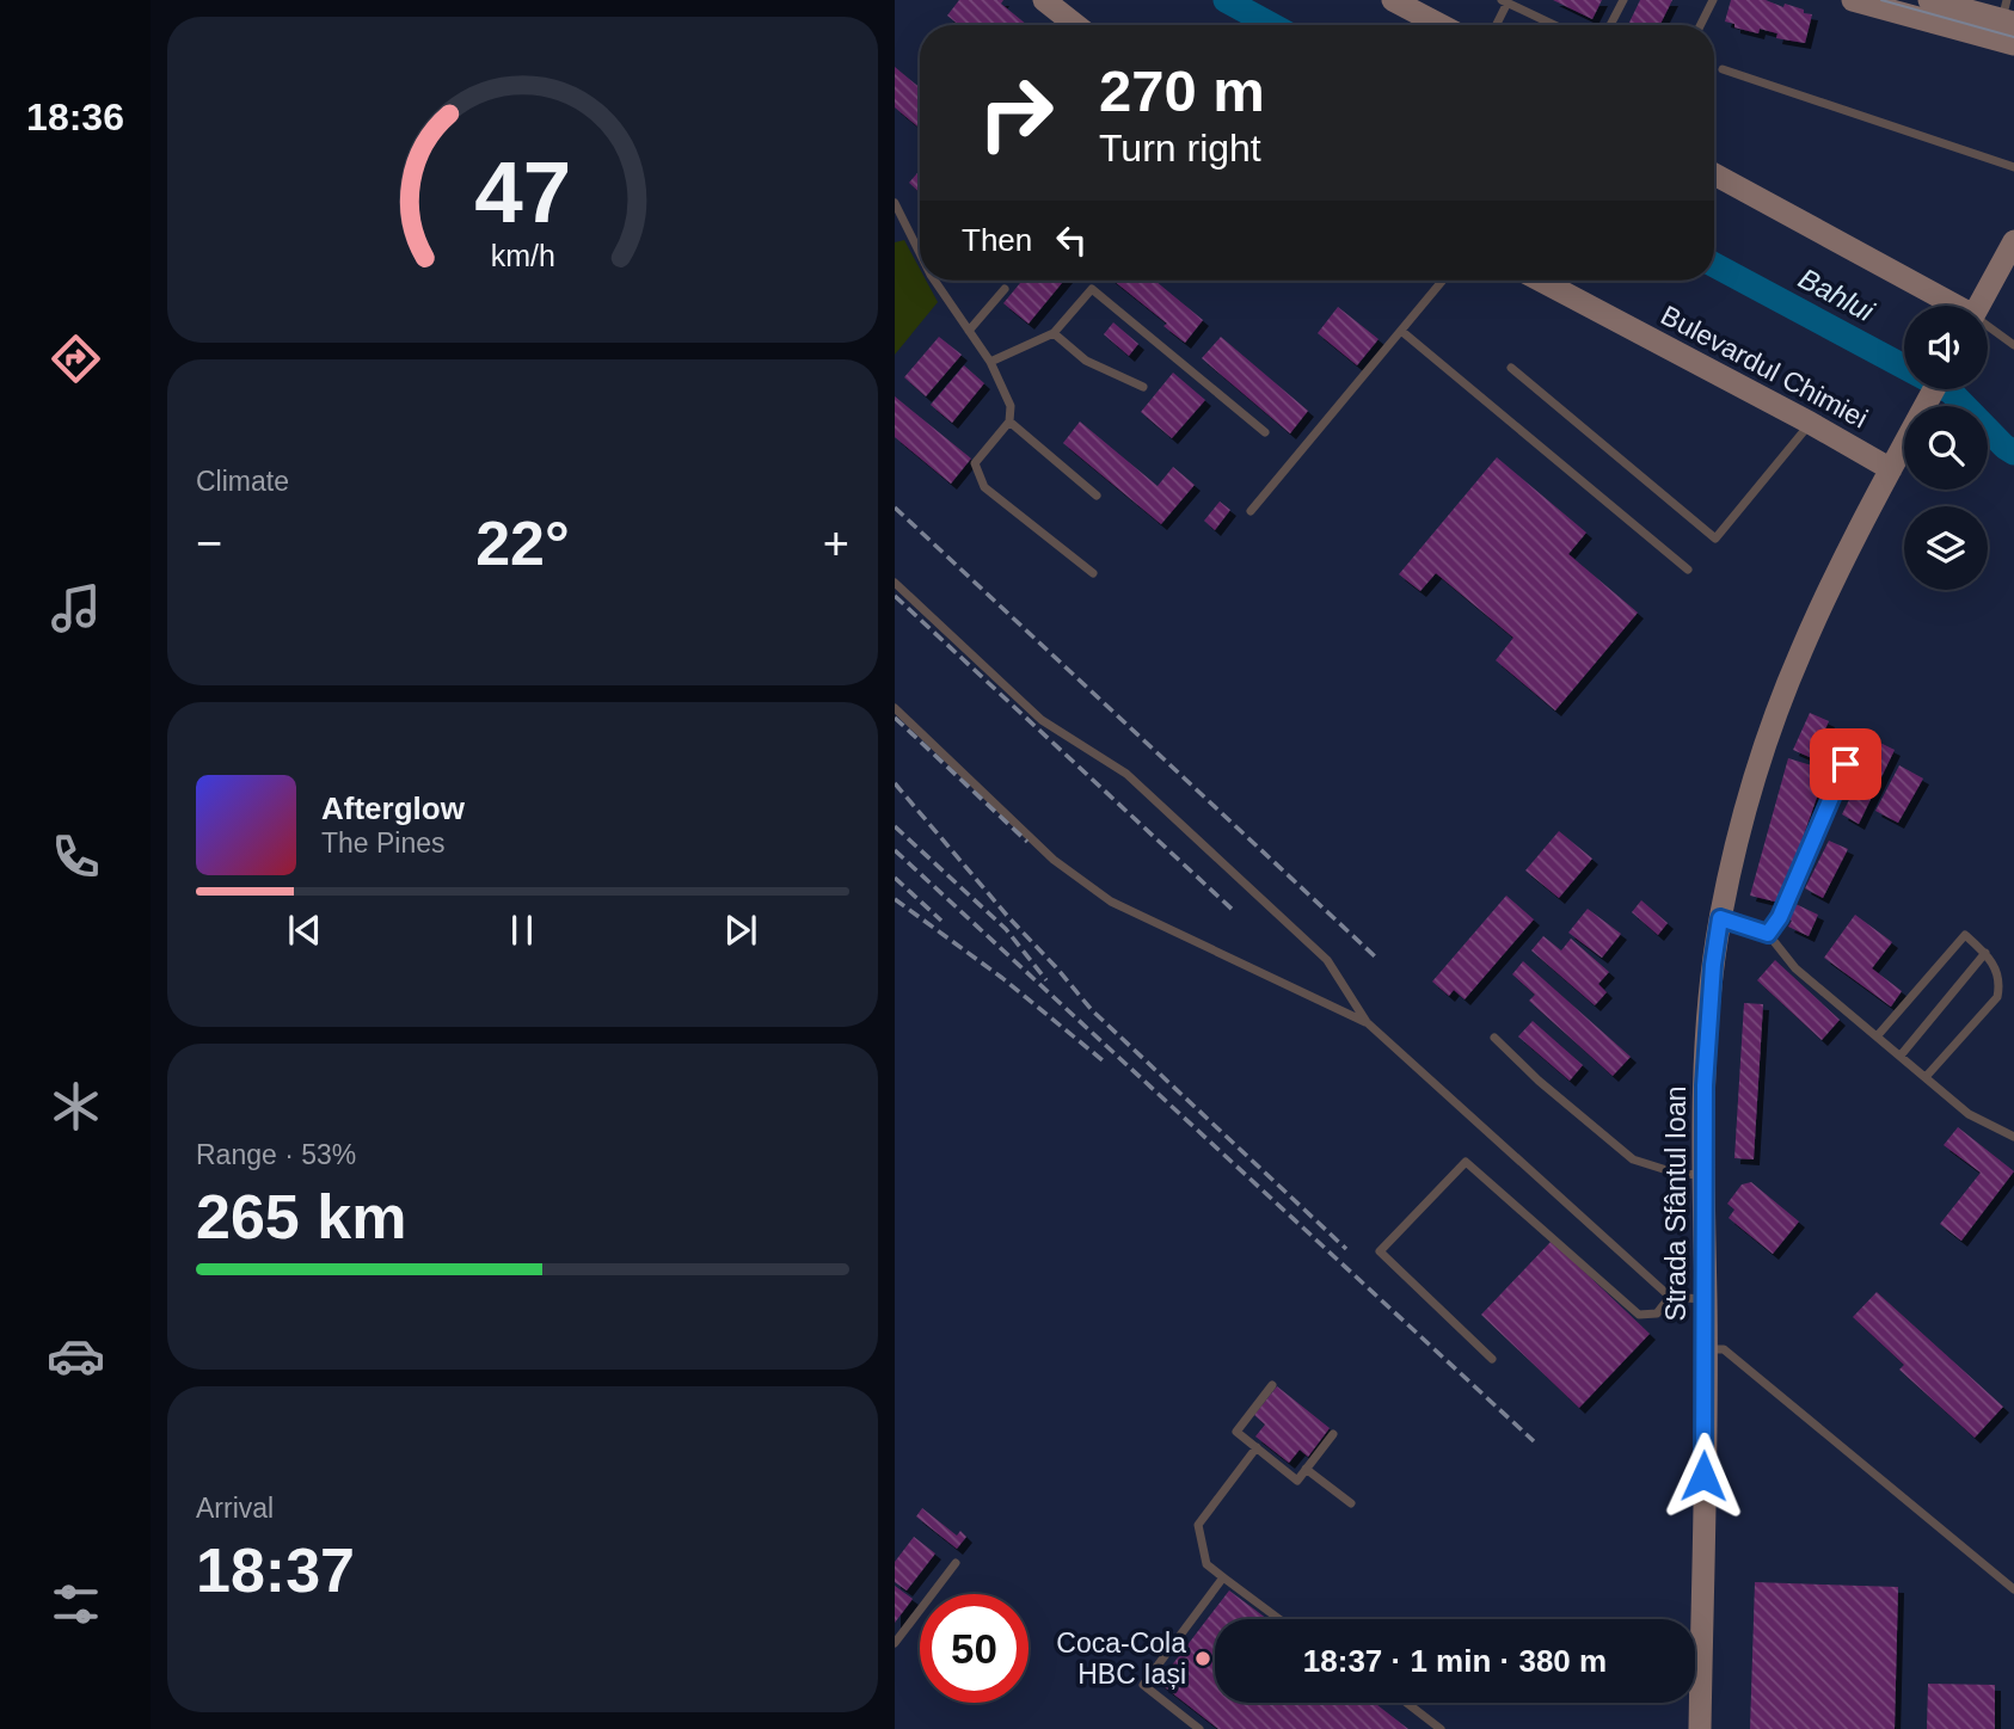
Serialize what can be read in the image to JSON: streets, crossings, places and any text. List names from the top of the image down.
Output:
{
  "streets": {
    "main road": ["Bulevardul Chimiei", "Strada Sfântul Ioan"]
  },
  "crossings": [
    ["Bulevardul Chimiei", "Strada Sfântul Ioan"]
  ],
  "water": ["Bahlui"],
  "places": ["Coca-Cola HBC Iași"],
  "page": {
    "tabs": "18:36",
    "turn": ["270 m", "Turn right"],
    "then": "Then",
    "tile": [
      "Climate",
      ["Range · 53%", "265 km"],
      ["Arrival", "18:37"]
    ],
    "heat": ["−", "22°", "+"],
    "song": ["Afterglow", "The Pines"],
    "limit": "50",
    "trip": "18:37 · 1 min · 380 m",
    "gauge": ["47", "km/h"]
  }
}
